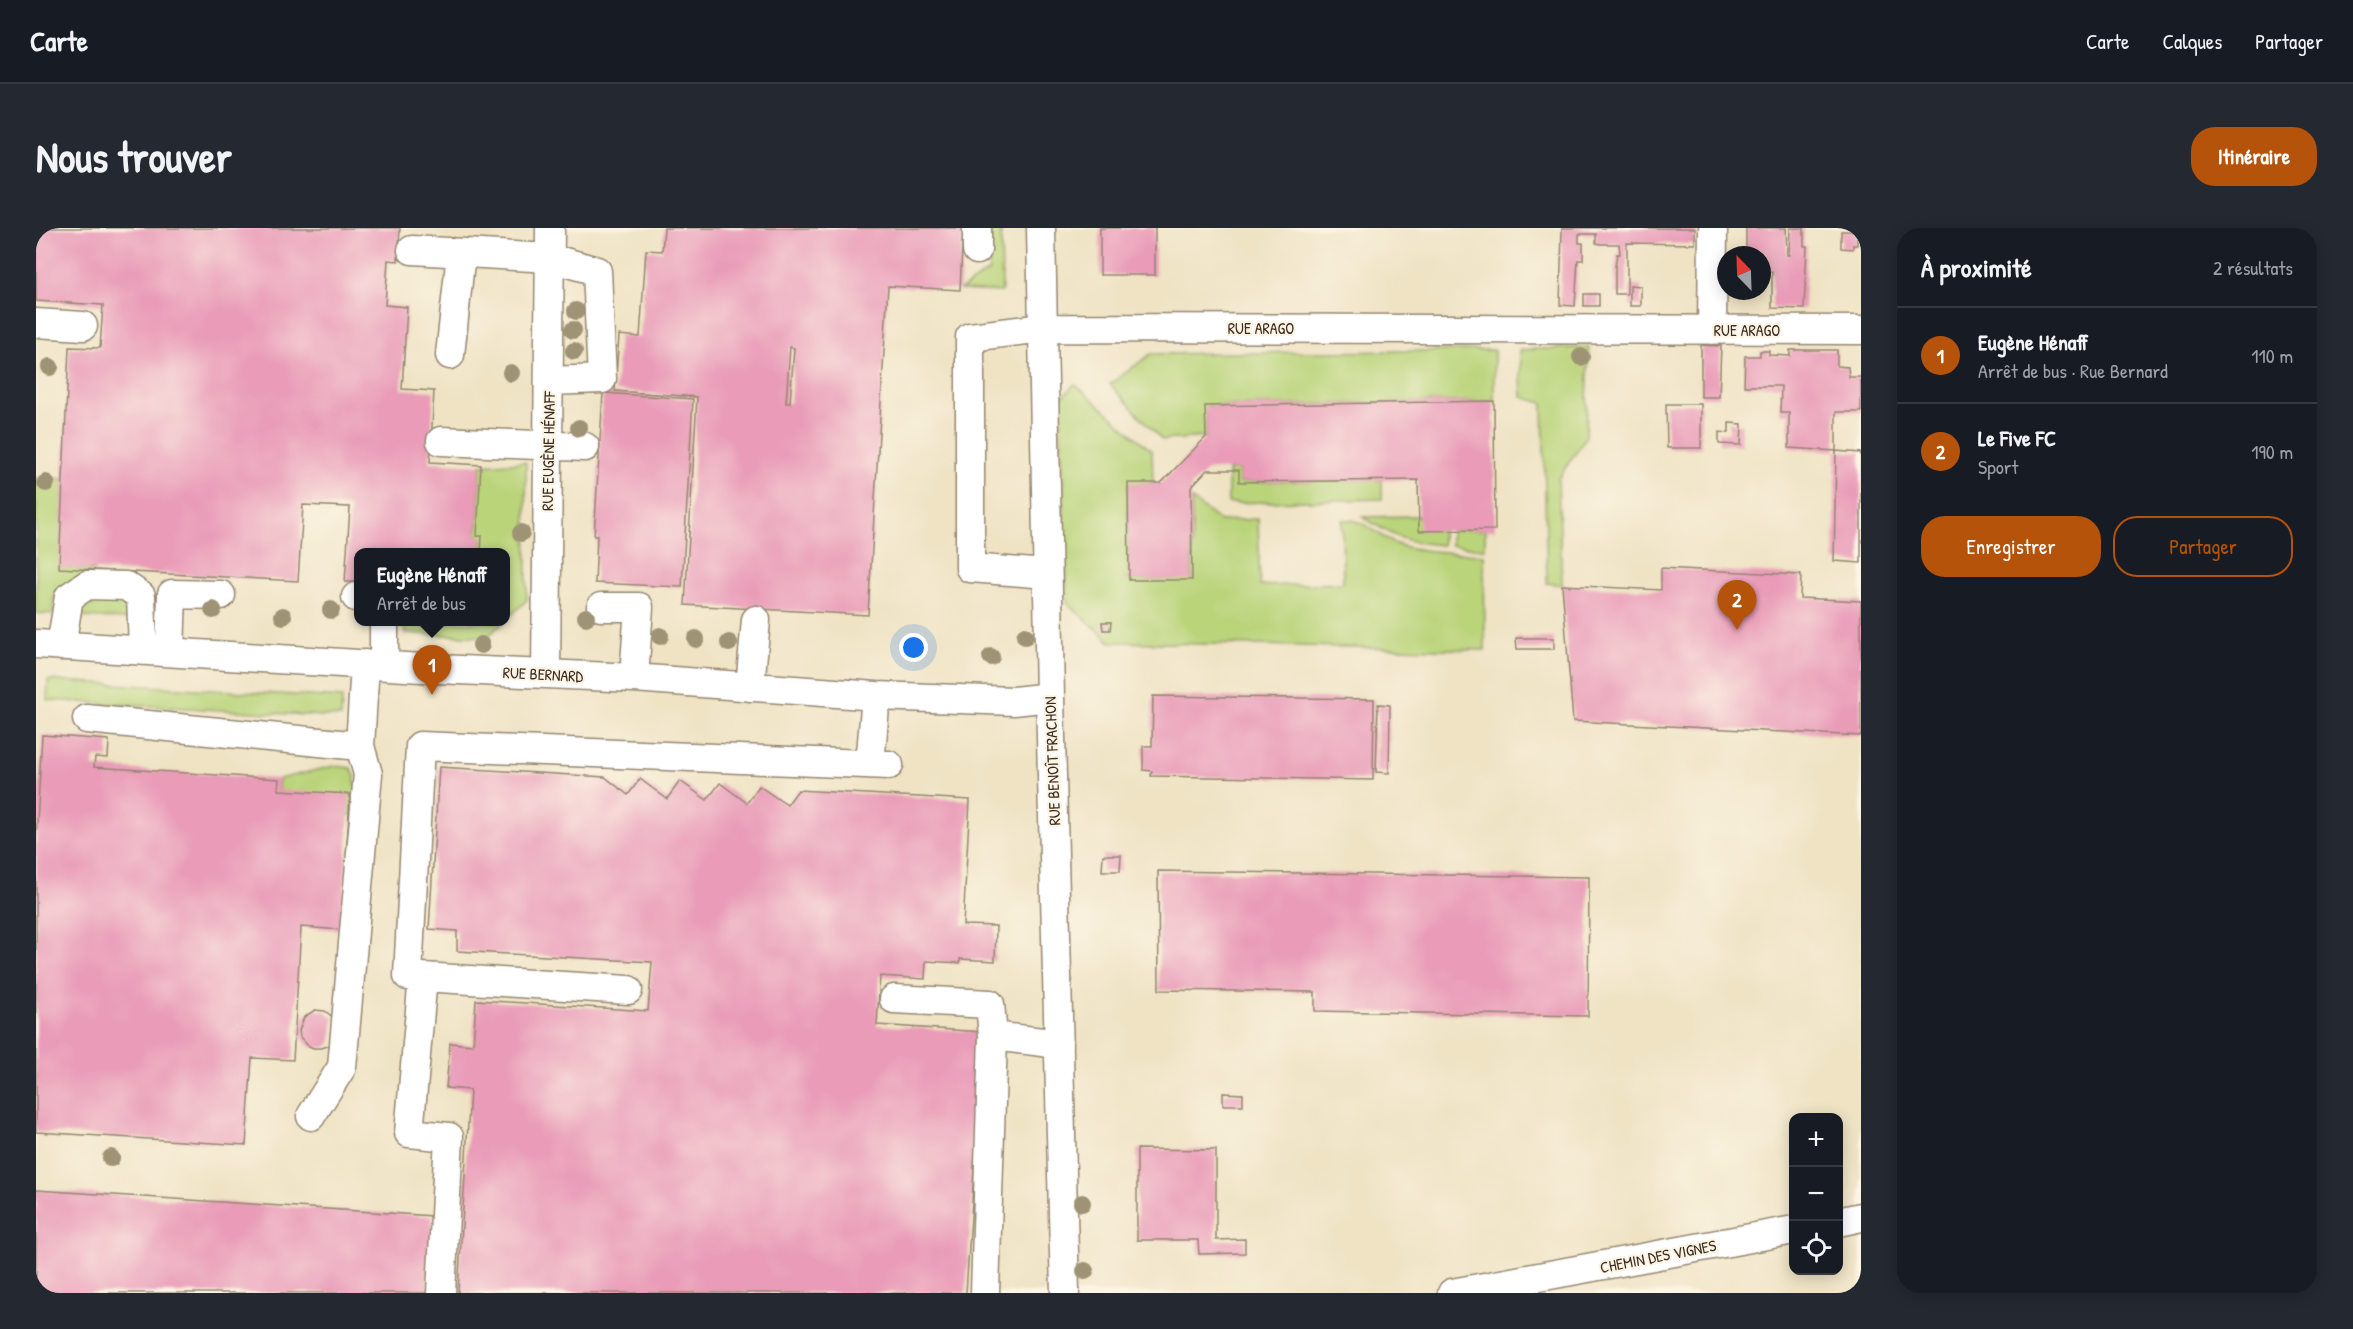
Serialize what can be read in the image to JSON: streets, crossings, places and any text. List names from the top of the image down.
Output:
{
  "streets": {
    "street": [
      "RUE ARAGO",
      "RUE EUGÈNE HÉNAFF",
      "RUE BERNARD",
      "RUE BENOÎT FRACHON",
      "CHEMIN DES VIGNES"
    ]
  },
  "crossings": [
    ["RUE ARAGO", "RUE BENOÎT FRACHON"],
    ["RUE EUGÈNE HÉNAFF", "RUE BERNARD"],
    ["RUE BERNARD", "RUE BENOÎT FRACHON"]
  ],
  "north": "top left",
  "page": {
    "header": "Carte",
    "nav": ["Carte", "Calques", "Partager"],
    "buttons": [
      "Itinéraire",
      ["Enregistrer", "Partager"]
    ],
    "title": "Nous trouver",
    "heading": ["À proximité", "2 résultats"],
    "list": [
      {
        "mark": "1",
        "name": "Eugène Hénaff",
        "note": "Arrêt de bus · Rue Bernard",
        "value": "110 m"
      },
      {
        "mark": "2",
        "name": "Le Five FC",
        "note": "Sport",
        "value": "190 m"
      }
    ],
    "popup": ["Eugène Hénaff", "Arrêt de bus"],
    "pins": ["2", "1"],
    "map_buttons": ["+", "−"]
  }
}
